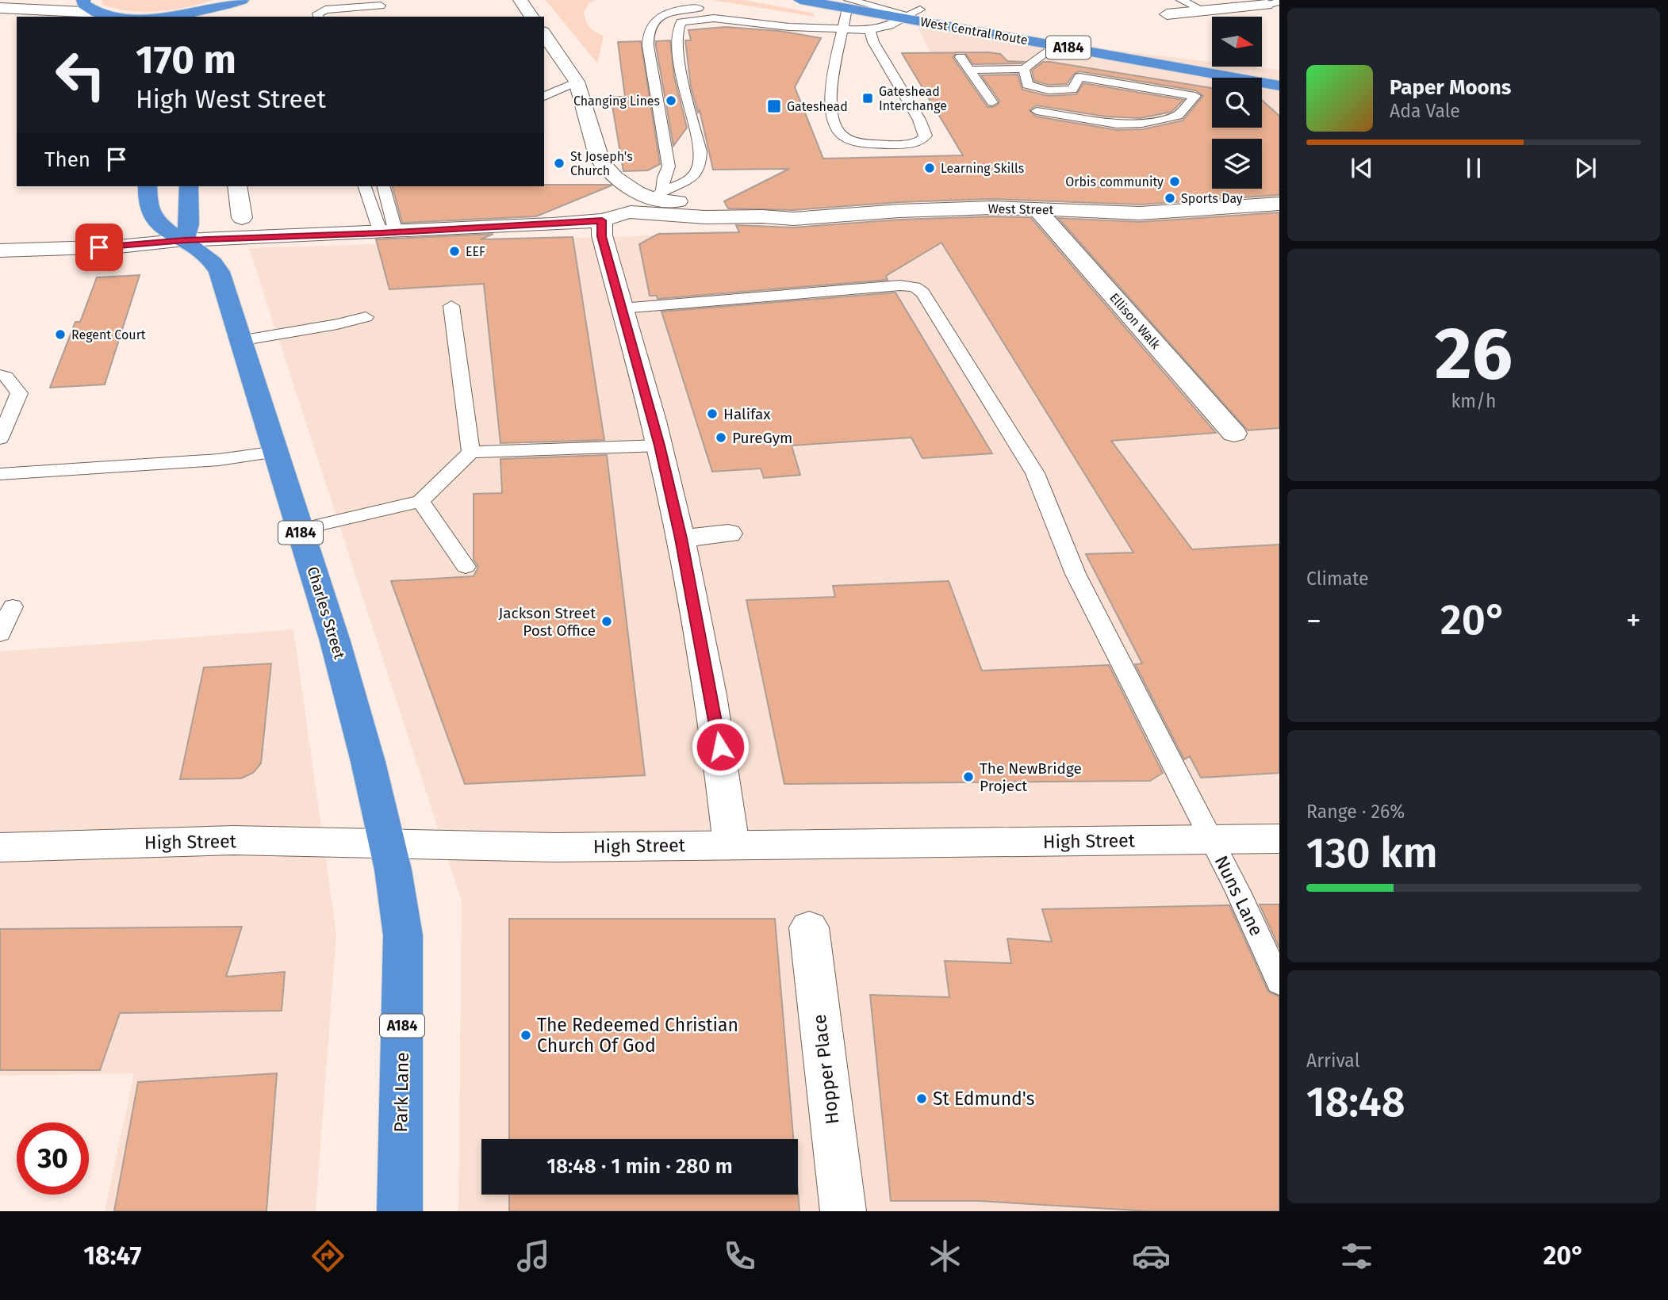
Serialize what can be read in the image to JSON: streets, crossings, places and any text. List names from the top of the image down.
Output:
{
  "streets": {
    "highway": [
      "West Central Route",
      "A184",
      "Charles Street",
      "Park Lane"
    ],
    "street": [
      "West Street",
      "Ellison Walk",
      "High Street",
      "Hopper Place"
    ],
    "lane": ["Nuns Lane"]
  },
  "crossings": [
    ["A184", "Charles Street"],
    ["West Street", "Ellison Walk"],
    ["Charles Street", "High Street"],
    ["Charles Street", "Park Lane"],
    ["High Street", "Nuns Lane"],
    ["High Street", "Park Lane"]
  ],
  "places": {
    "transit": ["Gateshead Interchange", "Gateshead"],
    "other": [
      "Changing Lines",
      "St Joseph's Church",
      "Learning Skills",
      "Orbis community",
      "Sports Day",
      "EEF",
      "Regent Court",
      "Halifax",
      "PureGym",
      "Jackson Street Post Office",
      "The NewBridge Project",
      "The Redeemed Christian Church Of God",
      "St Edmund's"
    ]
  },
  "north": "right",
  "page": {
    "turn": ["170 m", "High West Street"],
    "song": ["Paper Moons", "Ada Vale"],
    "then": "Then",
    "tile": [
      ["26", "km/h"],
      "Climate",
      ["Range · 26%", "130 km"],
      ["Arrival", "18:48"]
    ],
    "heat": ["−", "20°", "+"],
    "limit": "30",
    "trip": "18:48 · 1 min · 280 m",
    "tabs": ["18:47", "20°"]
  }
}
